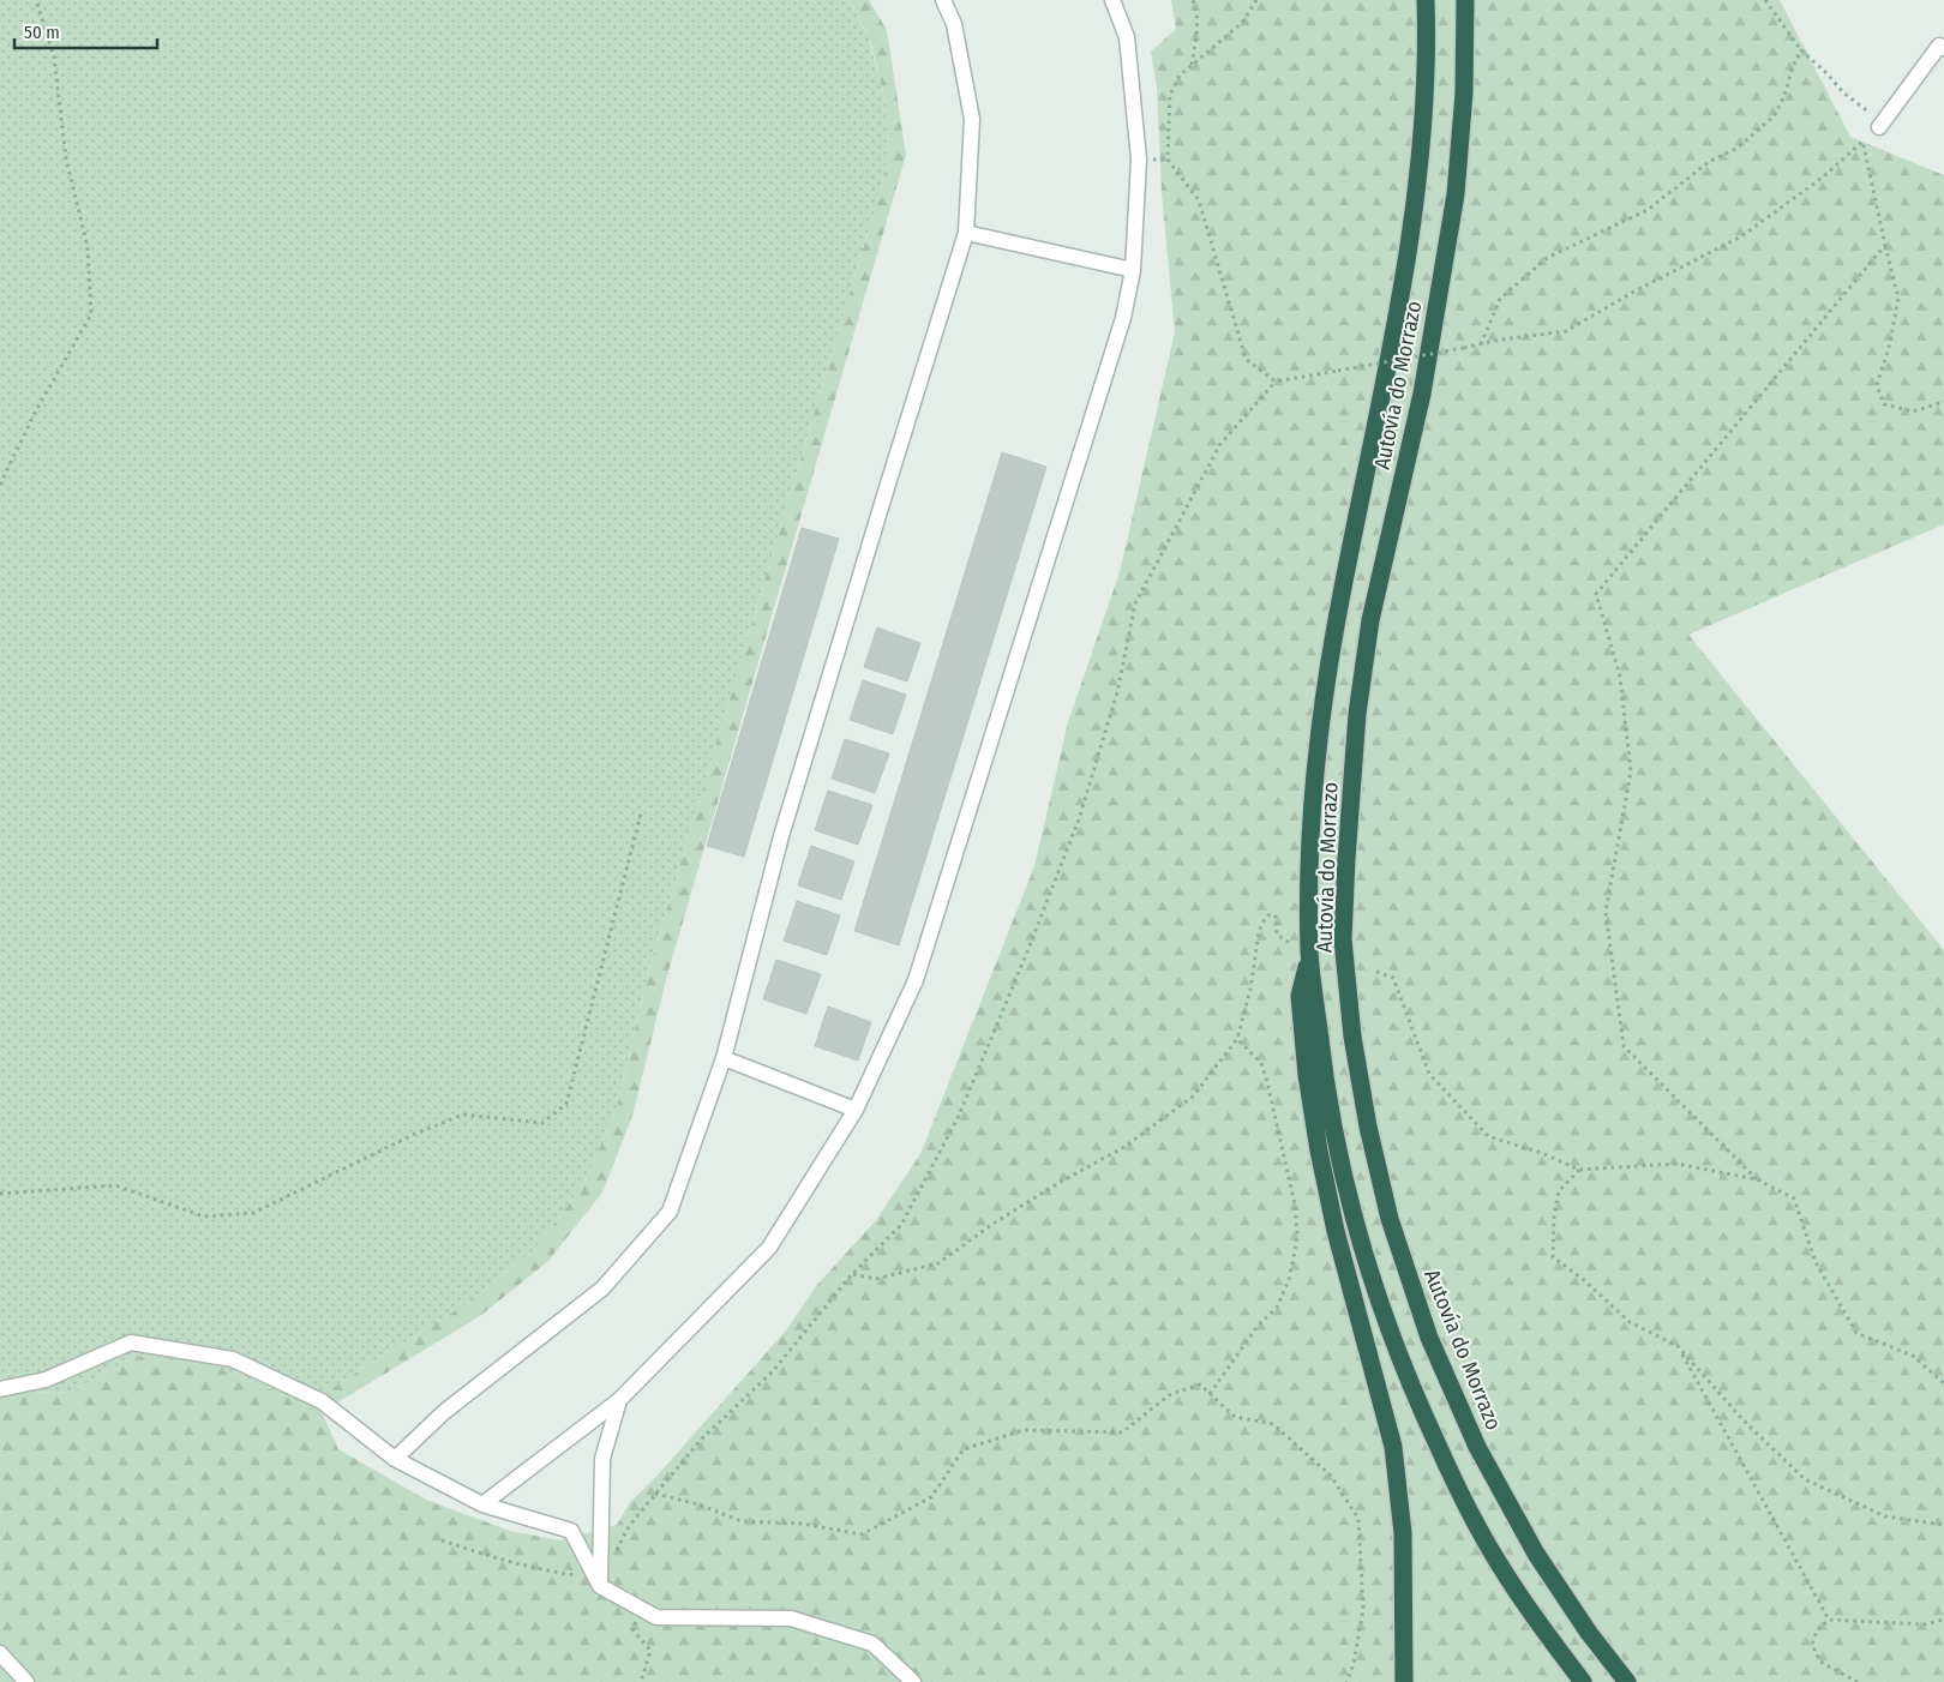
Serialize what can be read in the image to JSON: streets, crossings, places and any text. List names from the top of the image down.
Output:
{
  "streets": {
    "highway": ["Autovía do Morrazo"]
  },
  "scale_bar": "50 m"
}
